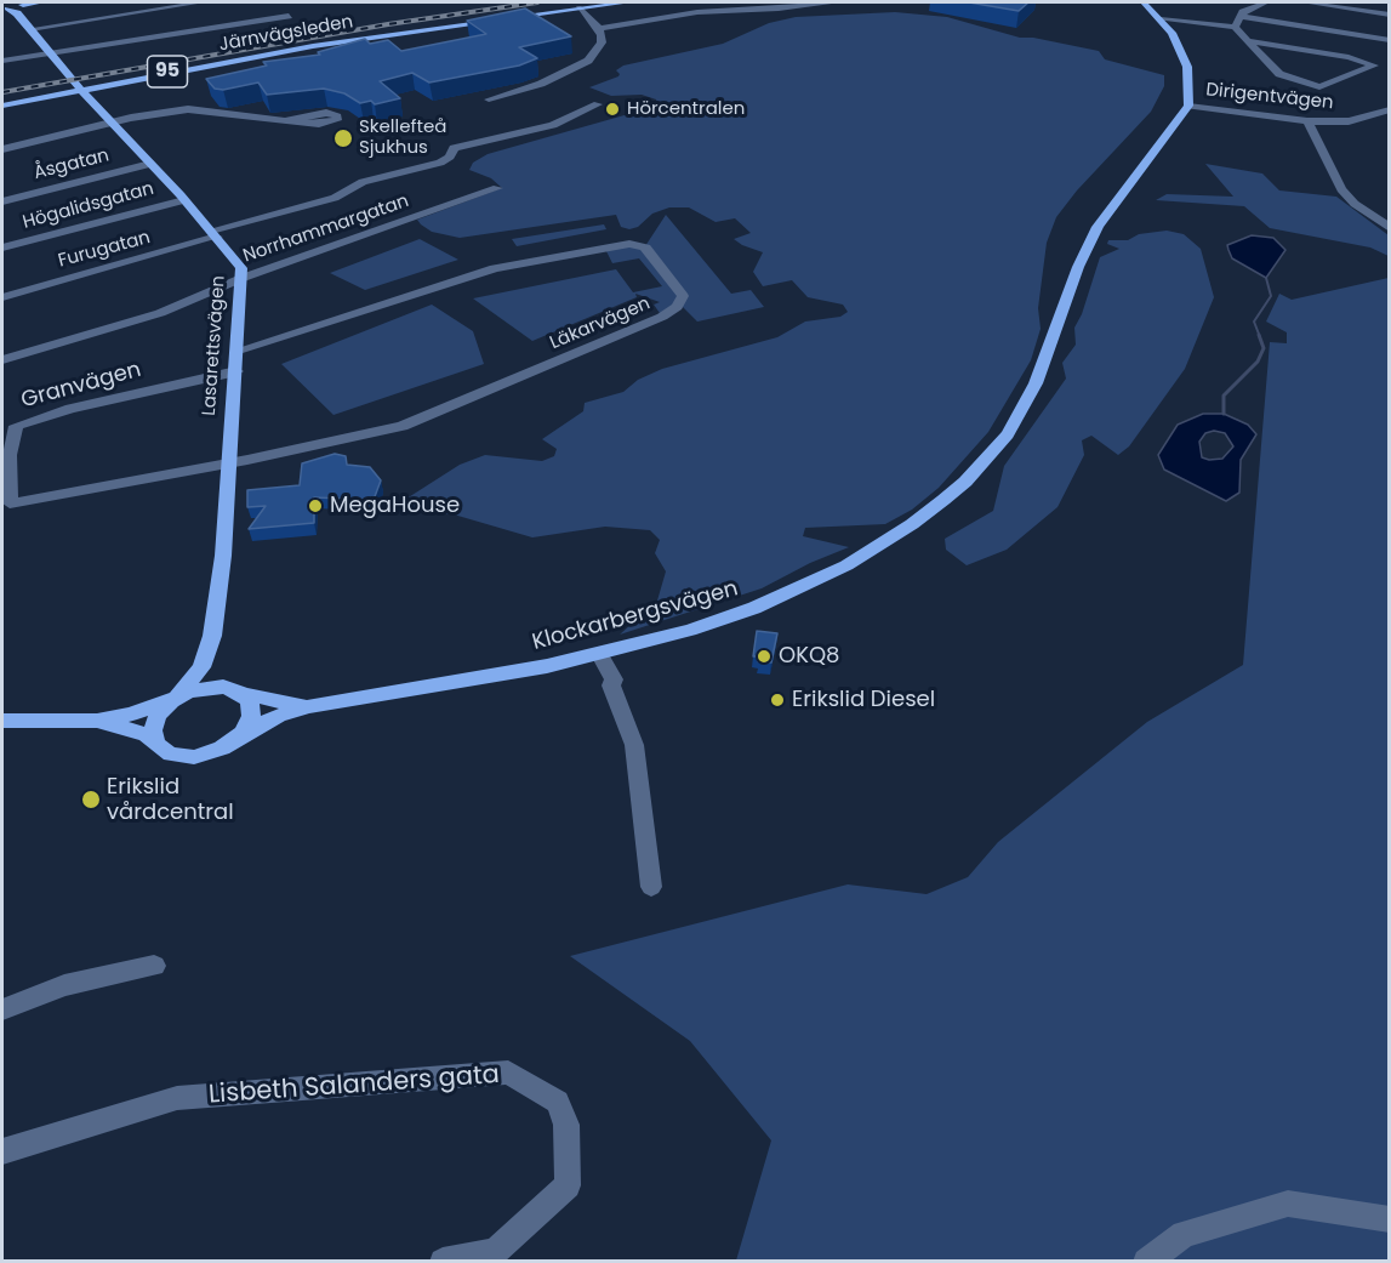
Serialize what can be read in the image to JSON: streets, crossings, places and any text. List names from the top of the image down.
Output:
{
  "streets": {
    "main road": [
      "Järnvägsleden",
      "95",
      "Lasarettsvägen",
      "Klockarbergsvägen"
    ],
    "street": [
      "Dirigentvägen",
      "Åsgatan",
      "Högalidsgatan",
      "Norrhammargatan",
      "Furugatan",
      "Läkarvägen",
      "Granvägen",
      "Lisbeth Salanders gata"
    ]
  },
  "crossings": [
    ["Järnvägsleden", "95"],
    ["Järnvägsleden", "Lasarettsvägen"],
    ["95", "Lasarettsvägen"],
    ["Dirigentvägen", "Klockarbergsvägen"],
    ["Åsgatan", "Lasarettsvägen"],
    ["Högalidsgatan", "Lasarettsvägen"],
    ["Norrhammargatan", "Lasarettsvägen"],
    ["Furugatan", "Lasarettsvägen"],
    ["Läkarvägen", "Lasarettsvägen"],
    ["Läkarvägen", "Granvägen"],
    ["Lasarettsvägen", "Granvägen"],
    ["Lasarettsvägen", "Klockarbergsvägen"]
  ],
  "places": [
    "Hörcentralen",
    "Skellefteå Sjukhus",
    "MegaHouse",
    "OKQ8",
    "Erikslid Diesel",
    "Erikslid vårdcentral"
  ]
}
